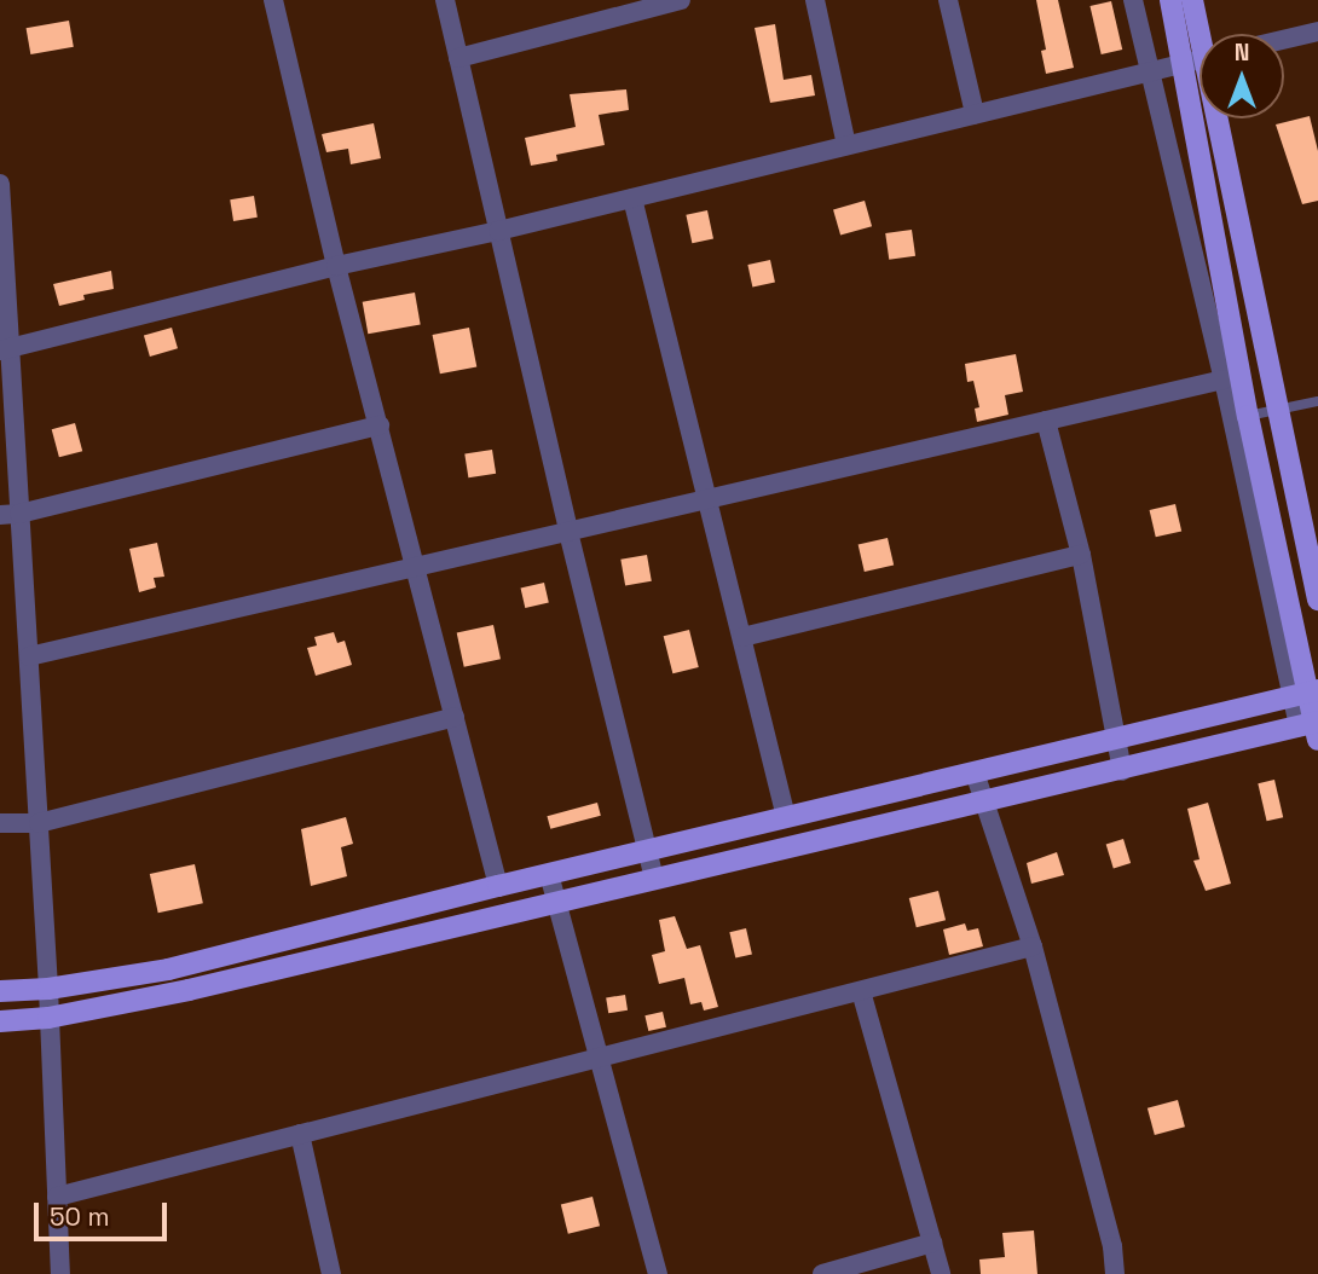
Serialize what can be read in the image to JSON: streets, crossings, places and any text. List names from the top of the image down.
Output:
{
  "scale_bar": "50 m",
  "north": "top"
}
